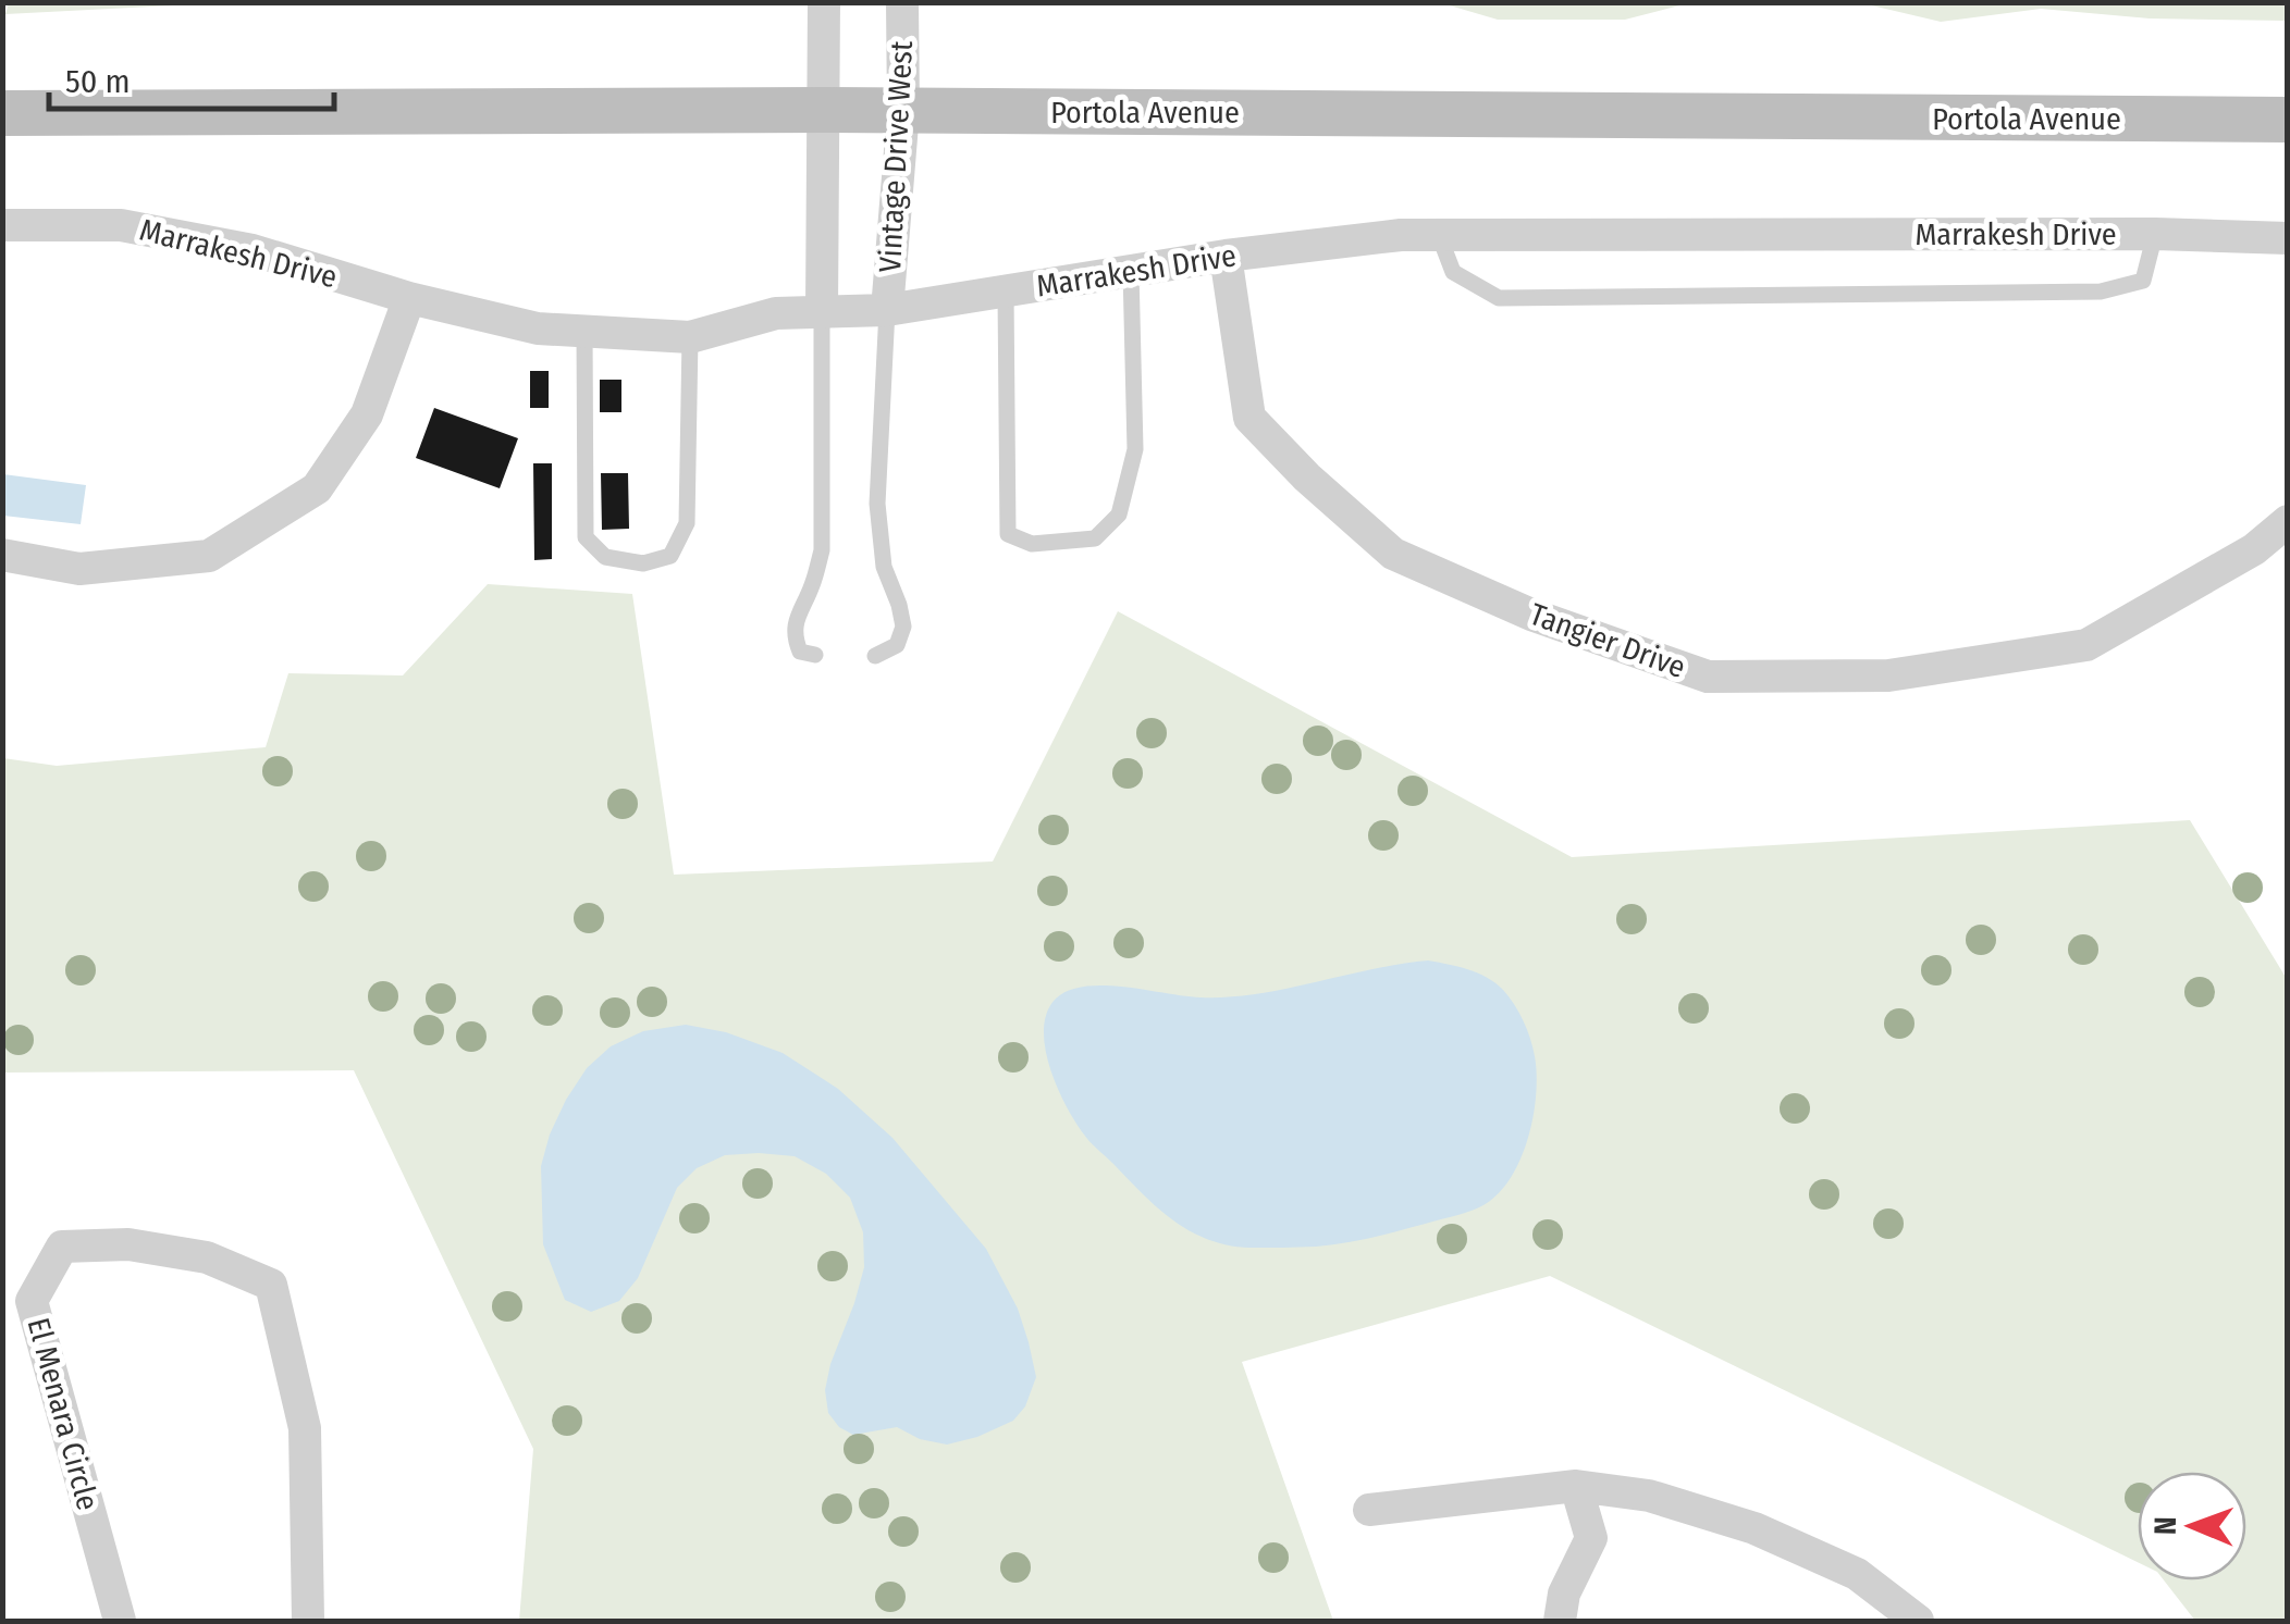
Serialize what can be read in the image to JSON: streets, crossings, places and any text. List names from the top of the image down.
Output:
{
  "streets": {
    "street": [
      "Portola Avenue",
      "Vintage Drive West",
      "Marrakesh Drive",
      "Tangier Drive",
      "El Menara Circle"
    ]
  },
  "crossings": [
    ["Portola Avenue", "Vintage Drive West"],
    ["Vintage Drive West", "Marrakesh Drive"],
    ["Marrakesh Drive", "Tangier Drive"]
  ],
  "scale_bar": "50 m",
  "north": "left"
}
